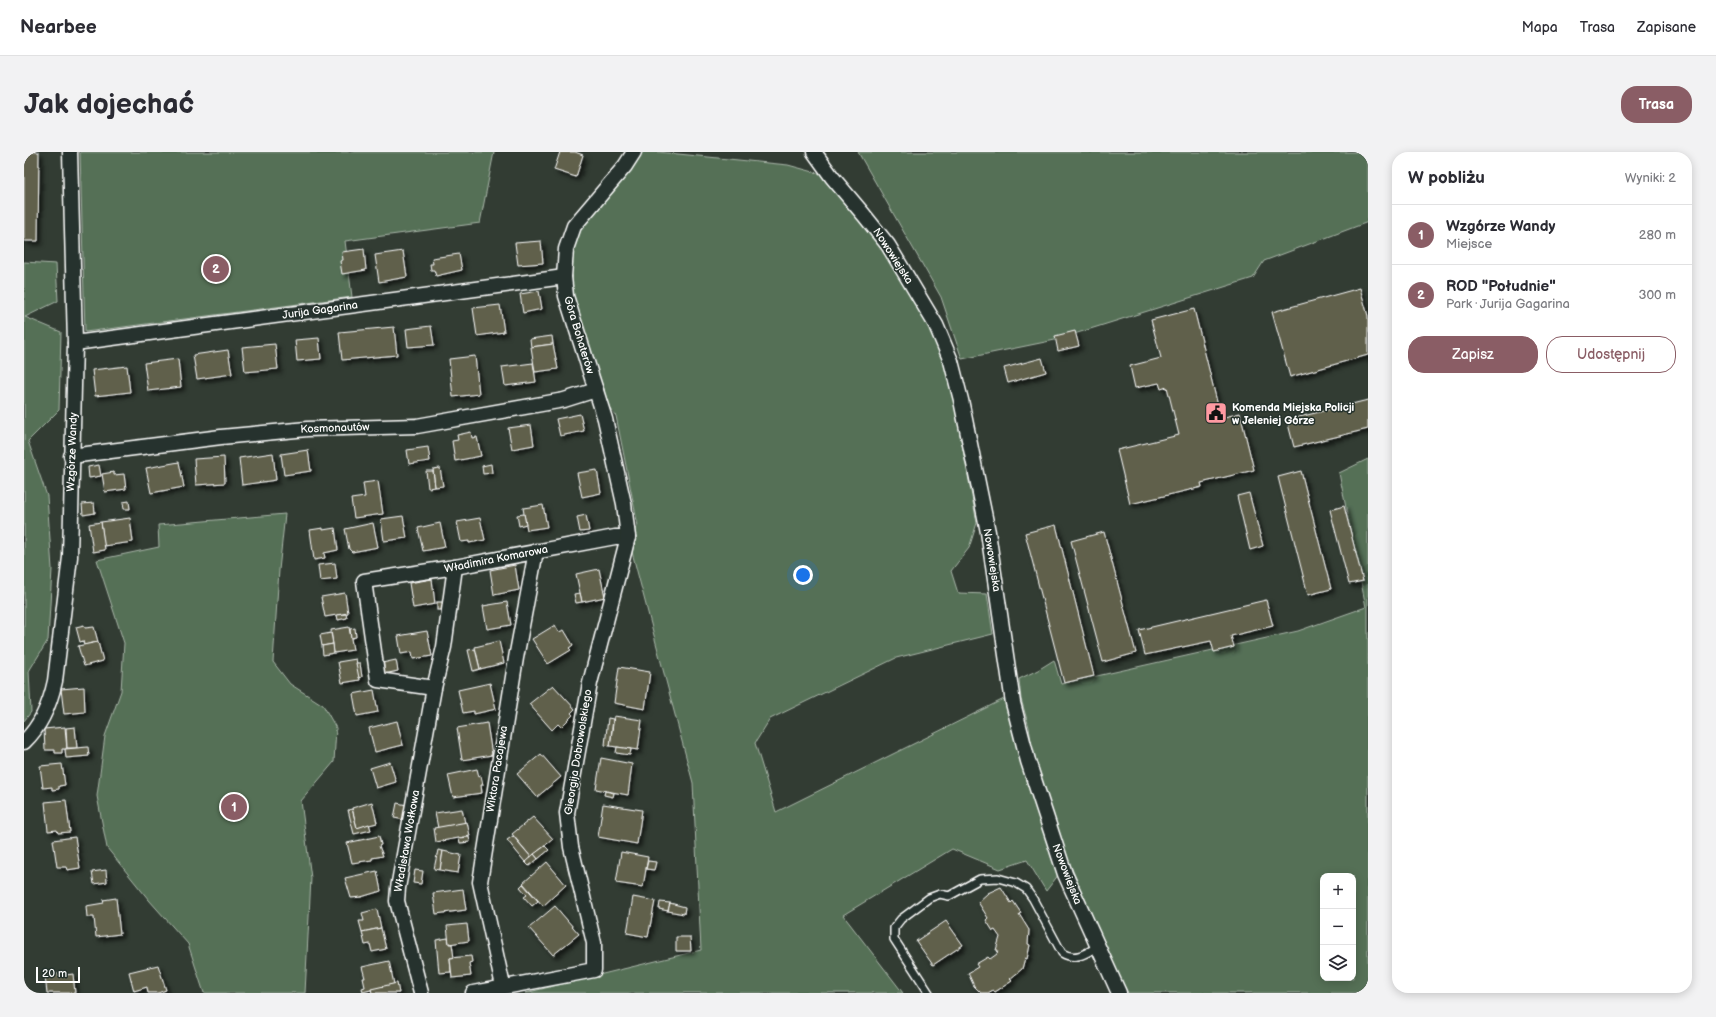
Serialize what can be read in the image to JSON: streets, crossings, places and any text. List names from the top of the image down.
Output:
{
  "streets": {
    "street": [
      "Nowowiejska",
      "Jurija Gagarina",
      "Góra Bohaterów",
      "Kosmonautów",
      "Wzgórze Wandy",
      "Władimira Komarowa",
      "Gieorgija Dobrowolskiego",
      "Wiktora Pacajewa",
      "Władisława Wołkowa"
    ]
  },
  "crossings": [
    ["Jurija Gagarina", "Góra Bohaterów"],
    ["Jurija Gagarina", "Wzgórze Wandy"],
    ["Góra Bohaterów", "Kosmonautów"],
    ["Góra Bohaterów", "Władimira Komarowa"],
    ["Góra Bohaterów", "Gieorgija Dobrowolskiego"],
    ["Kosmonautów", "Wzgórze Wandy"],
    ["Władimira Komarowa", "Gieorgija Dobrowolskiego"],
    ["Władimira Komarowa", "Wiktora Pacajewa"],
    ["Władimira Komarowa", "Władisława Wołkowa"],
    ["Gieorgija Dobrowolskiego", "Wiktora Pacajewa"]
  ],
  "places": {
    "public building": ["Komenda Miejska Policji w Jeleniej Górze"]
  },
  "scale_bar": "20 m",
  "page": {
    "header": "Nearbee",
    "nav": ["Mapa", "Trasa", "Zapisane"],
    "buttons": [
      "Trasa",
      ["Zapisz", "Udostępnij"]
    ],
    "title": "Jak dojechać",
    "heading": ["W pobliżu", "Wyniki: 2"],
    "list": [
      {
        "mark": "1",
        "name": "Wzgórze Wandy",
        "note": "Miejsce",
        "value": "280 m"
      },
      {
        "mark": "2",
        "name": "ROD \"Południe\"",
        "note": "Park · Jurija Gagarina",
        "value": "300 m"
      }
    ],
    "pins": ["2", "1"],
    "map_buttons": ["+", "−"],
    "scale": "20 m"
  }
}
